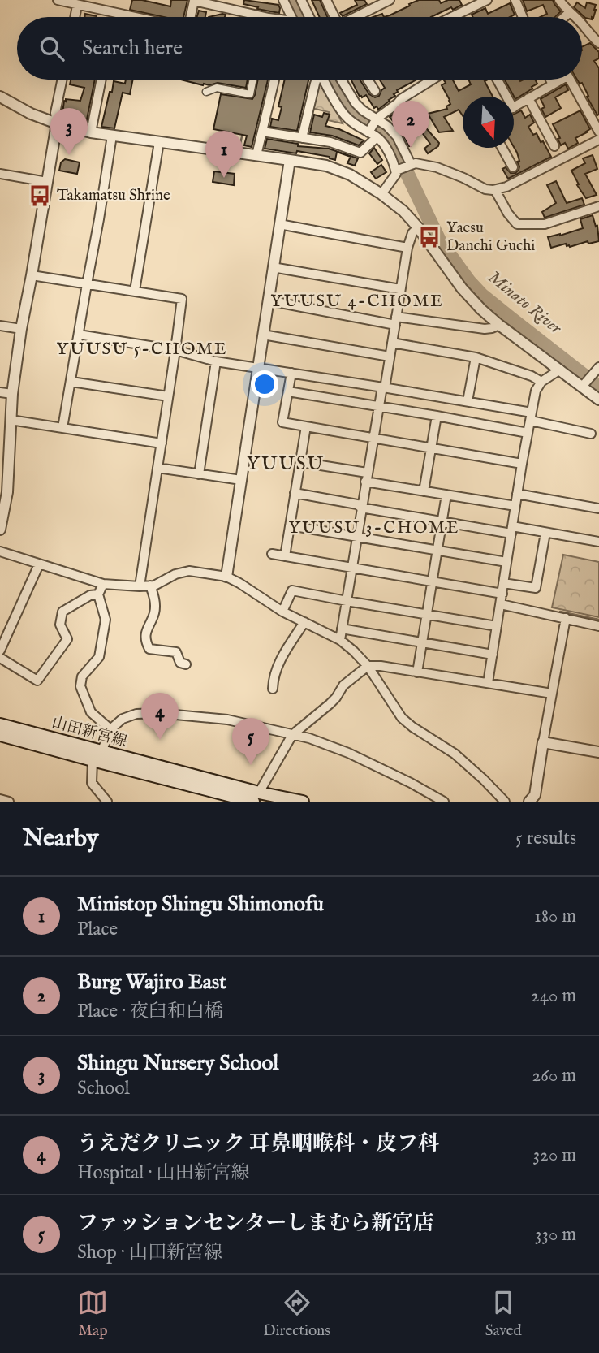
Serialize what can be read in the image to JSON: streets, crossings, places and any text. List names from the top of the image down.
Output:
{
  "streets": {
    "main road": ["山田新宮線"]
  },
  "districts": [
    "YUUSU 4-CHOME",
    "YUUSU 5-CHOME",
    "YUUSU",
    "YUUSU 3-CHOME"
  ],
  "water": ["Minato River"],
  "places": {
    "bus stop": ["Takamatsu Shrine", "Yaesu Danchi Guchi"]
  },
  "north": "bottom",
  "page": {
    "search": "Search here",
    "pins": [
      "2",
      "3",
      "1",
      "4",
      "5"
    ],
    "heading": ["Nearby", "5 results"],
    "list": [
      {
        "mark": "1",
        "name": "Ministop Shingu Shimonofu",
        "note": "Place",
        "value": "180 m"
      },
      {
        "mark": "2",
        "name": "Burg Wajiro East",
        "note": "Place · 夜臼和白橋",
        "value": "240 m"
      },
      {
        "mark": "3",
        "name": "Shingu Nursery School",
        "note": "School",
        "value": "260 m"
      },
      {
        "mark": "4",
        "name": "うえだクリニック 耳鼻咽喉科・皮フ科",
        "note": "Hospital · 山田新宮線",
        "value": "320 m"
      },
      {
        "mark": "5",
        "name": "ファッションセンターしまむら新宮店",
        "note": "Shop · 山田新宮線",
        "value": "330 m"
      }
    ],
    "nav": ["Map", "Directions", "Saved"]
  }
}
